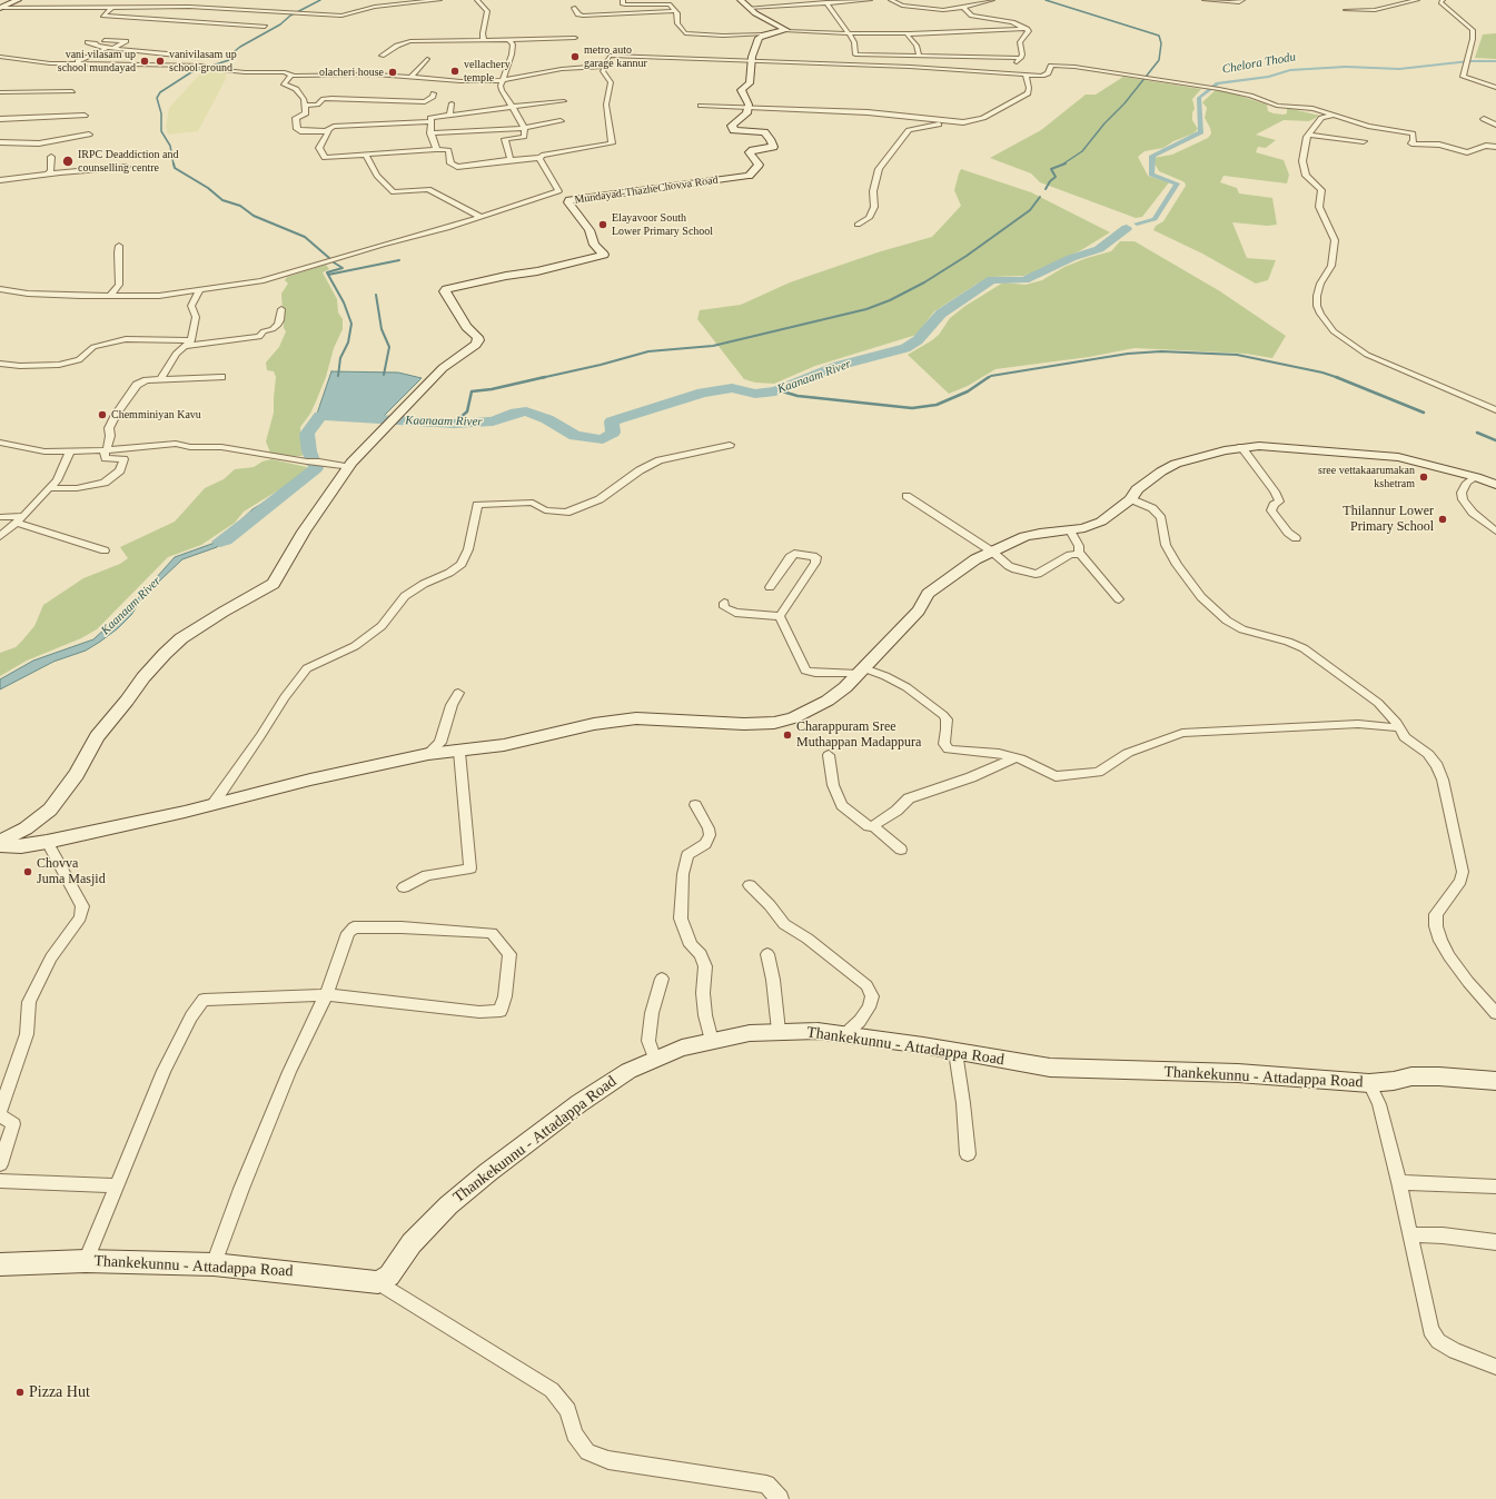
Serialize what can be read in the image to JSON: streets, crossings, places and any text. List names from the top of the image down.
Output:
{
  "streets": {
    "main road": ["Mundayad-ThazheChovva Road", "Thankekunnu - Attadappa Road"]
  },
  "water": ["Chelora Thodu", "Kaanaam River"],
  "places": [
    "metro auto garage kannur",
    "vani vilasam up school mundayad",
    "vanivilasam up school ground",
    "vellachery temple",
    "olacheri house",
    "IRPC Deaddiction and counselling centre",
    "Elayavoor South Lower Primary School",
    "Chemminiyan Kavu",
    "sree vettakaarumakan kshetram",
    "Thilannur Lower Primary School",
    "Charappuram Sree Muthappan Madappura",
    "Chovva Juma Masjid",
    "Pizza Hut"
  ]
}
